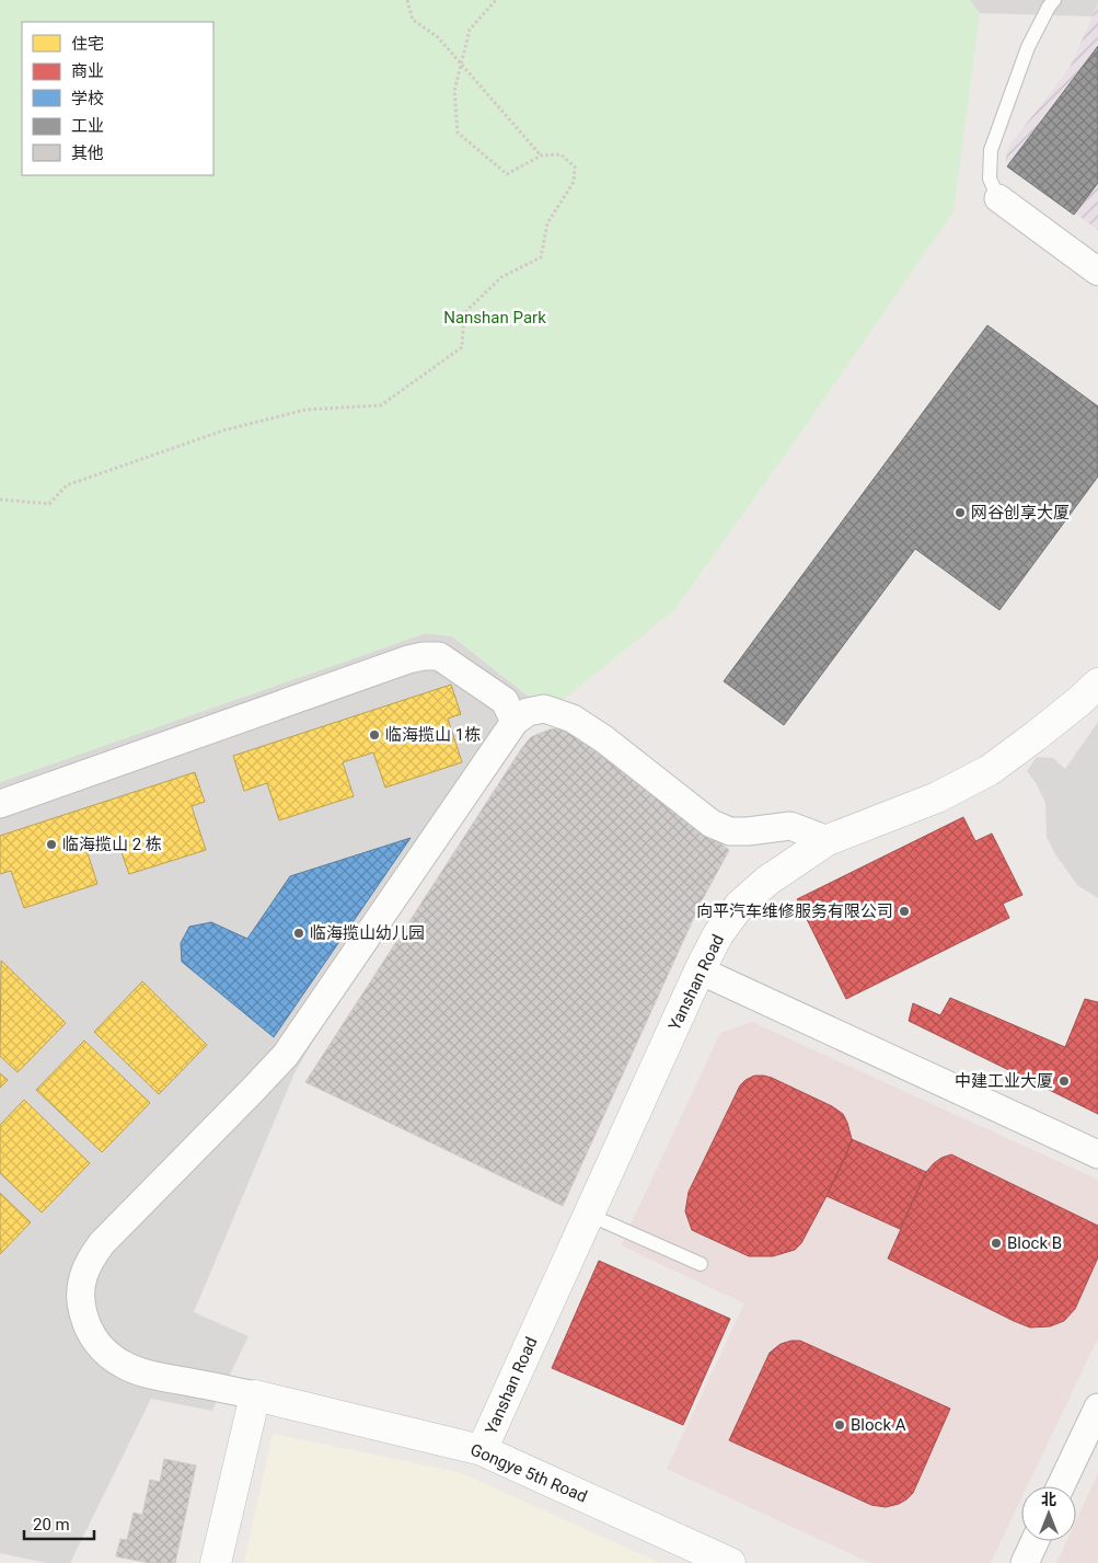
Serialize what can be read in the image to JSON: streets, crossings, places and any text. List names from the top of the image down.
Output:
{
  "streets": {
    "street": ["Yanshan Road", "Gongye 5th Road"]
  },
  "crossings": [
    ["Yanshan Road", "Gongye 5th Road"]
  ],
  "parks": ["Nanshan Park"],
  "places": [
    "网谷创享大厦",
    "临海揽山 1栋",
    "临海揽山 2 栋",
    "向平汽车维修服务有限公司",
    "临海揽山幼儿园",
    "中建工业大厦",
    "Block B",
    "Block A"
  ],
  "legend": [
    "住宅",
    "商业",
    "学校",
    "工业",
    "其他"
  ],
  "scale_bar": "20 m",
  "north": "top"
}
